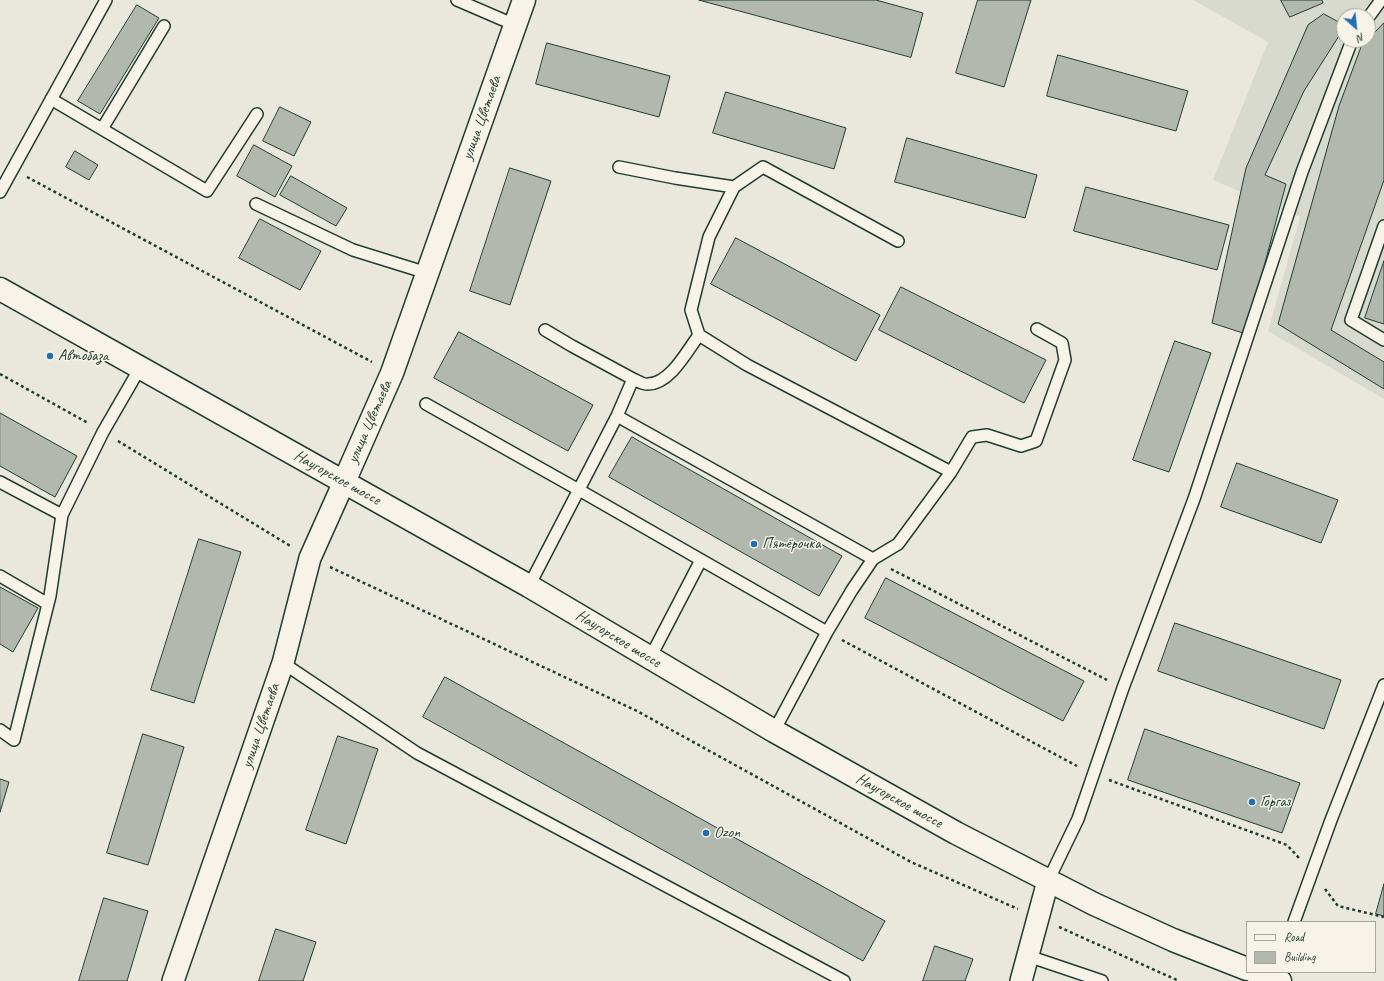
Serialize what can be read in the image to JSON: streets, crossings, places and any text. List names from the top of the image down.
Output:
{
  "streets": {
    "main road": ["улица Цветаева", "Наугорское шоссе"]
  },
  "crossings": [
    ["улица Цветаева", "Наугорское шоссе"]
  ],
  "places": [
    "Автобаза",
    "Пятёрочка",
    "Горгаз",
    "Ozon"
  ],
  "legend": ["Road", "Building"],
  "north": "bottom right"
}
